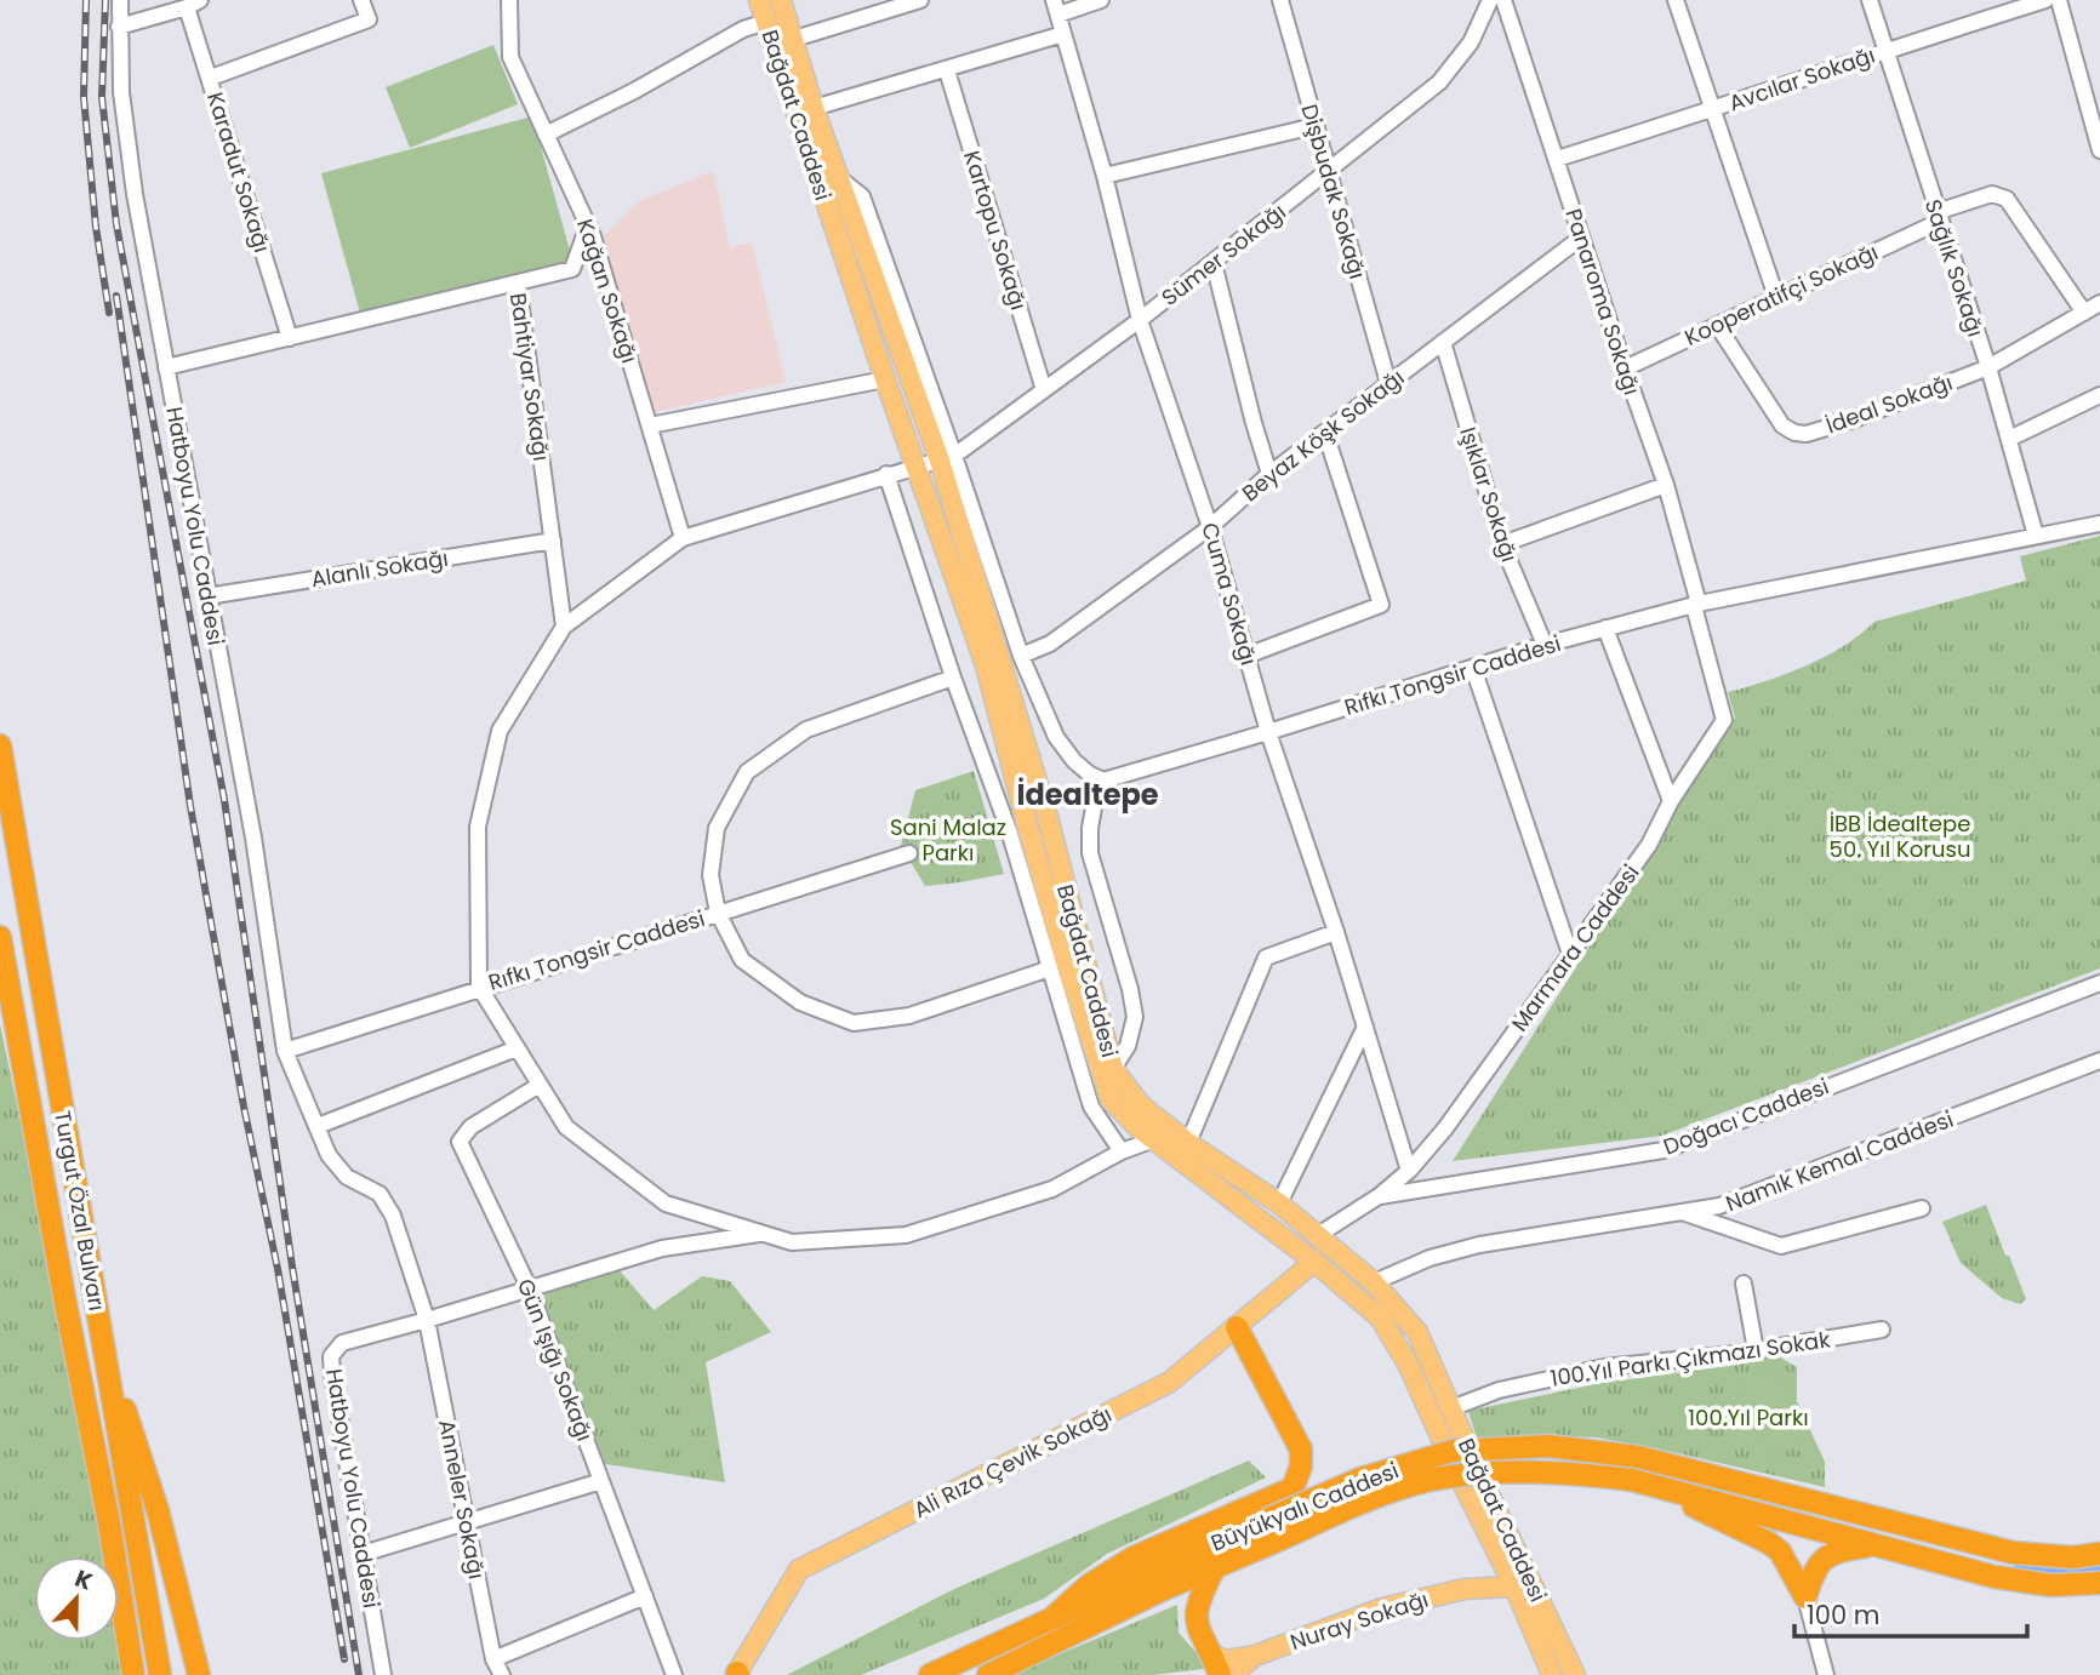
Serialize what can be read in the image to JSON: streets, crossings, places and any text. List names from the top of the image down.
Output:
{
  "streets": {
    "highway": ["Turgut Özal Bulvarı", "Büyükyalı Caddesi"],
    "main road": ["Bağdat Caddesi", "Ali Rıza Çevik Sokağı", "Nuray Sokağı"],
    "street": [
      "Avcılar Sokağı",
      "Karadut Sokağı",
      "Dişbudak Sokağı",
      "Kartopu Sokağı",
      "Sümer Sokağı",
      "Sağlık Sokağı",
      "Kağan Sokağı",
      "Kooperatifçi Sokağı",
      "Panaroma Sokağı",
      "Bahtiyar Sokağı",
      "İdeal Sokağı",
      "Beyaz Köşk Sokağı",
      "Işıklar Sokağı",
      "Hatboyu Yolu Caddesi",
      "Alanlı Sokağı",
      "Cuma Sokağı",
      "Rıfkı Tongsir Caddesi",
      "Marmara Caddesi",
      "Doğacı Caddesi",
      "Namık Kemal Caddesi",
      "100.Yıl Parkı Çıkmazı Sokak",
      "Gün Işığı Sokağı",
      "Anneler Sokağı"
    ]
  },
  "crossings": [
    ["Avcılar Sokağı", "Sağlık Sokağı"],
    ["Avcılar Sokağı", "Panaroma Sokağı"],
    ["Bağdat Caddesi", "Sümer Sokağı"],
    ["Bağdat Caddesi", "Marmara Caddesi"],
    ["Bağdat Caddesi", "Namık Kemal Caddesi"],
    ["Bağdat Caddesi", "100.Yıl Parkı Çıkmazı Sokak"],
    ["Bağdat Caddesi", "Ali Rıza Çevik Sokağı"],
    ["Bağdat Caddesi", "Nuray Sokağı"],
    ["Karadut Sokağı", "Bahtiyar Sokağı"],
    ["Dişbudak Sokağı", "Sümer Sokağı"],
    ["Dişbudak Sokağı", "Beyaz Köşk Sokağı"],
    ["Kartopu Sokağı", "Sümer Sokağı"],
    ["Sümer Sokağı", "Kağan Sokağı"],
    ["Sümer Sokağı", "Bahtiyar Sokağı"],
    ["Sümer Sokağı", "Cuma Sokağı"],
    ["Sağlık Sokağı", "Kooperatifçi Sokağı"],
    ["Sağlık Sokağı", "İdeal Sokağı"],
    ["Sağlık Sokağı", "Rıfkı Tongsir Caddesi"],
    ["Kooperatifçi Sokağı", "Panaroma Sokağı"],
    ["Kooperatifçi Sokağı", "İdeal Sokağı"],
    ["Panaroma Sokağı", "Beyaz Köşk Sokağı"],
    ["Panaroma Sokağı", "Rıfkı Tongsir Caddesi"],
    ["Panaroma Sokağı", "Marmara Caddesi"],
    ["Bahtiyar Sokağı", "Hatboyu Yolu Caddesi"],
    ["Bahtiyar Sokağı", "Alanlı Sokağı"],
    ["Beyaz Köşk Sokağı", "Işıklar Sokağı"],
    ["Beyaz Köşk Sokağı", "Cuma Sokağı"],
    ["Işıklar Sokağı", "Rıfkı Tongsir Caddesi"],
    ["Hatboyu Yolu Caddesi", "Alanlı Sokağı"],
    ["Hatboyu Yolu Caddesi", "Rıfkı Tongsir Caddesi"],
    ["Hatboyu Yolu Caddesi", "Gün Işığı Sokağı"],
    ["Hatboyu Yolu Caddesi", "Anneler Sokağı"],
    ["Cuma Sokağı", "Rıfkı Tongsir Caddesi"],
    ["Cuma Sokağı", "Marmara Caddesi"],
    ["Rıfkı Tongsir Caddesi", "Marmara Caddesi"],
    ["Marmara Caddesi", "Doğacı Caddesi"]
  ],
  "districts": ["İdealtepe"],
  "parks": ["İBB İdealtepe 50. Yıl Korusu", "Sani Malaz Parkı", "100.Yıl Parkı"],
  "scale_bar": "100 m",
  "north": "top"
}
